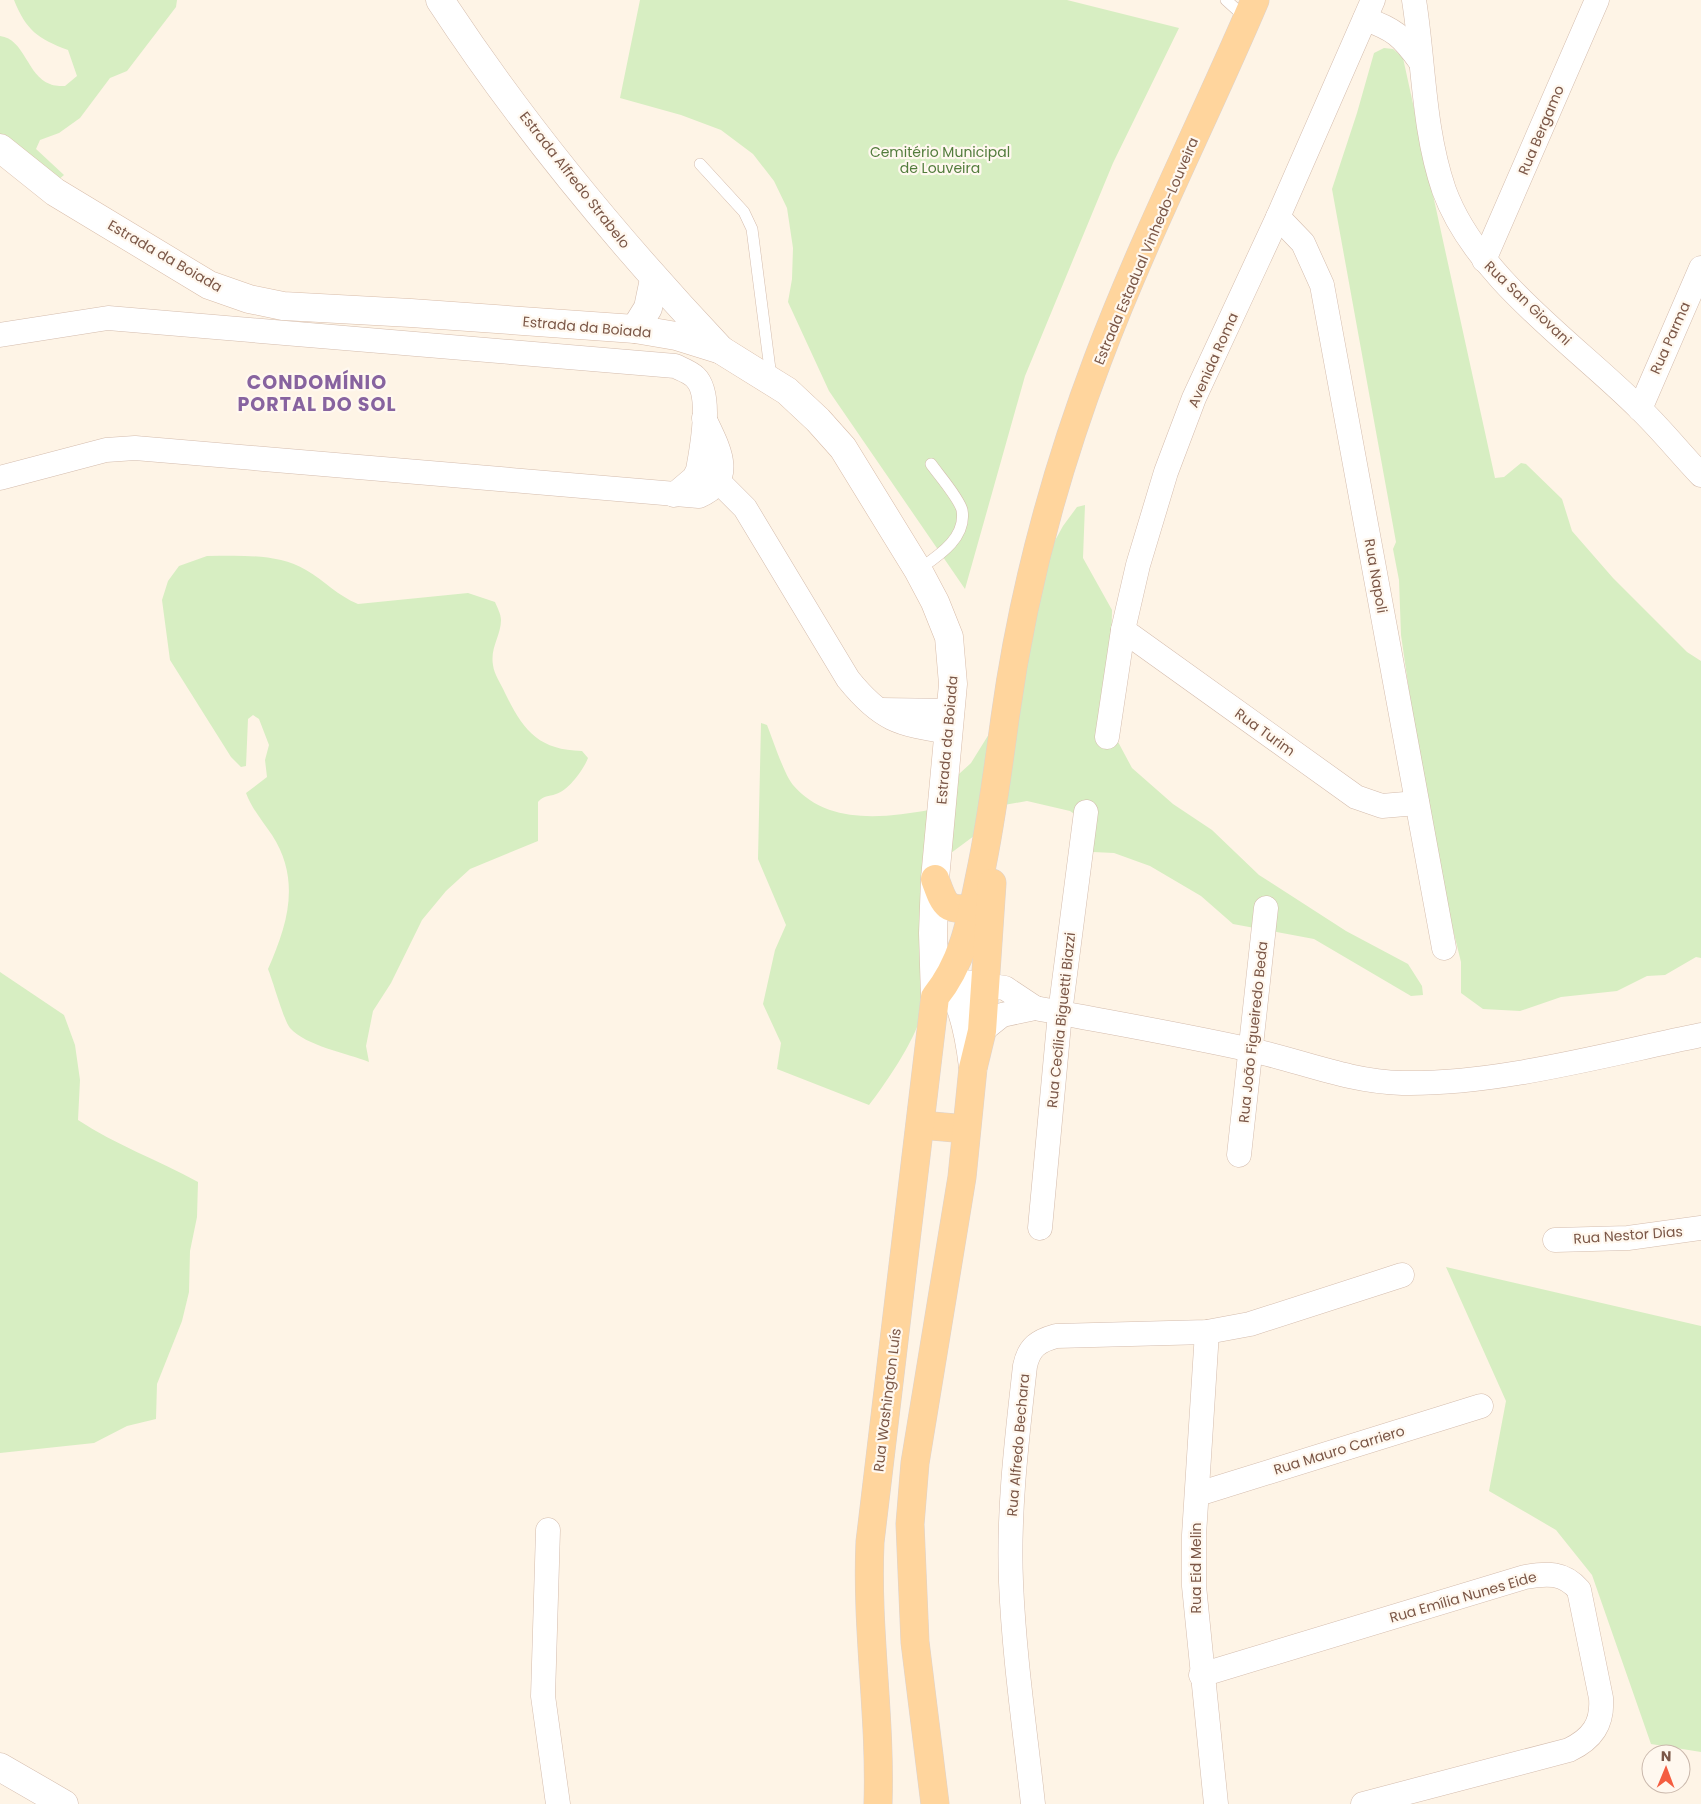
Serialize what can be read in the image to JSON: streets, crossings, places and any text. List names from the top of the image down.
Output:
{
  "streets": {
    "main road": [
      "Estrada Alfredo Strabelo",
      "Estrada Estadual Vinhedo-Louveira",
      "Estrada da Boiada",
      "Rua Washington Luís"
    ],
    "street": [
      "Rua Bergamo",
      "Rua San Giovani",
      "Rua Parma",
      "Avenida Roma",
      "Rua Napoli",
      "Rua Turim",
      "Rua Cecília Biguetti Biazzi",
      "Rua João Figueiredo Beda",
      "Rua Nestor Dias",
      "Rua Alfredo Bechara",
      "Rua Mauro Carriero",
      "Rua Eid Melin",
      "Rua Emília Nunes Eide"
    ]
  },
  "crossings": [
    ["Rua Bergamo", "Rua San Giovani"],
    ["Estrada Alfredo Strabelo", "Estrada da Boiada"],
    ["Estrada Estadual Vinhedo-Louveira", "Rua Washington Luís"],
    ["Estrada da Boiada", "Rua Washington Luís"],
    ["Rua San Giovani", "Rua Parma"],
    ["Avenida Roma", "Rua Napoli"],
    ["Avenida Roma", "Rua Turim"],
    ["Rua Napoli", "Rua Turim"],
    ["Rua Alfredo Bechara", "Rua Eid Melin"],
    ["Rua Mauro Carriero", "Rua Eid Melin"],
    ["Rua Eid Melin", "Rua Emília Nunes Eide"]
  ],
  "districts": ["CONDOMÍNIO PORTAL DO SOL"],
  "parks": ["Cemitério Municipal de Louveira"],
  "north": "top"
}
